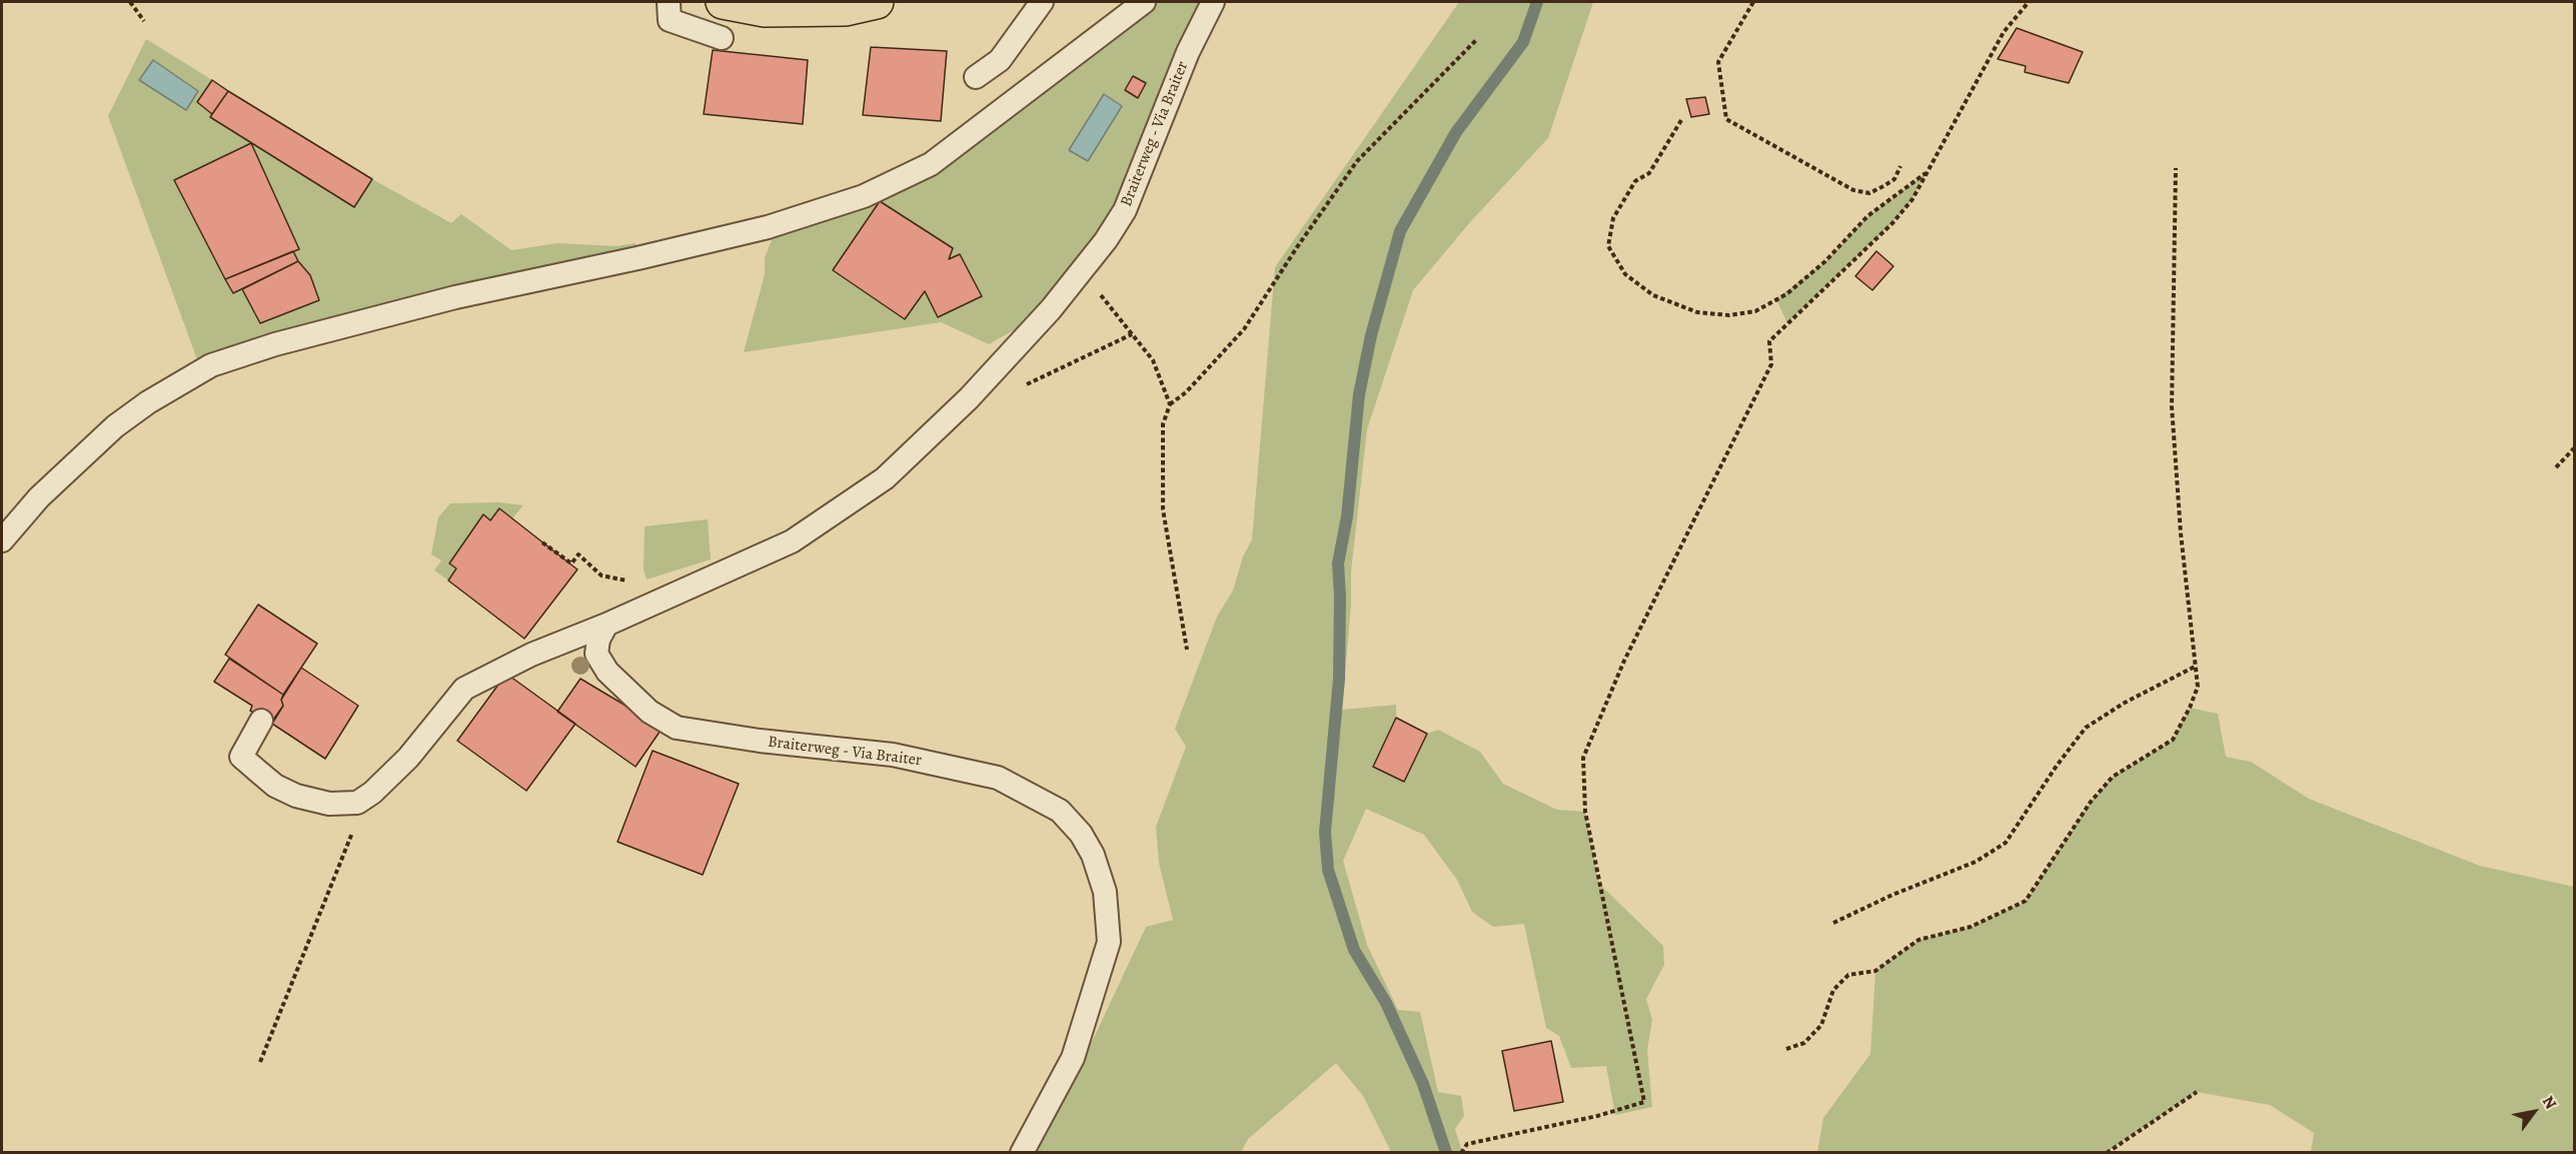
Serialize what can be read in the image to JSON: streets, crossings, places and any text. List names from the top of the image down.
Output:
{
  "streets": {
    "lane": ["Braiterweg - Via Braiter"]
  },
  "north": "top right"
}
